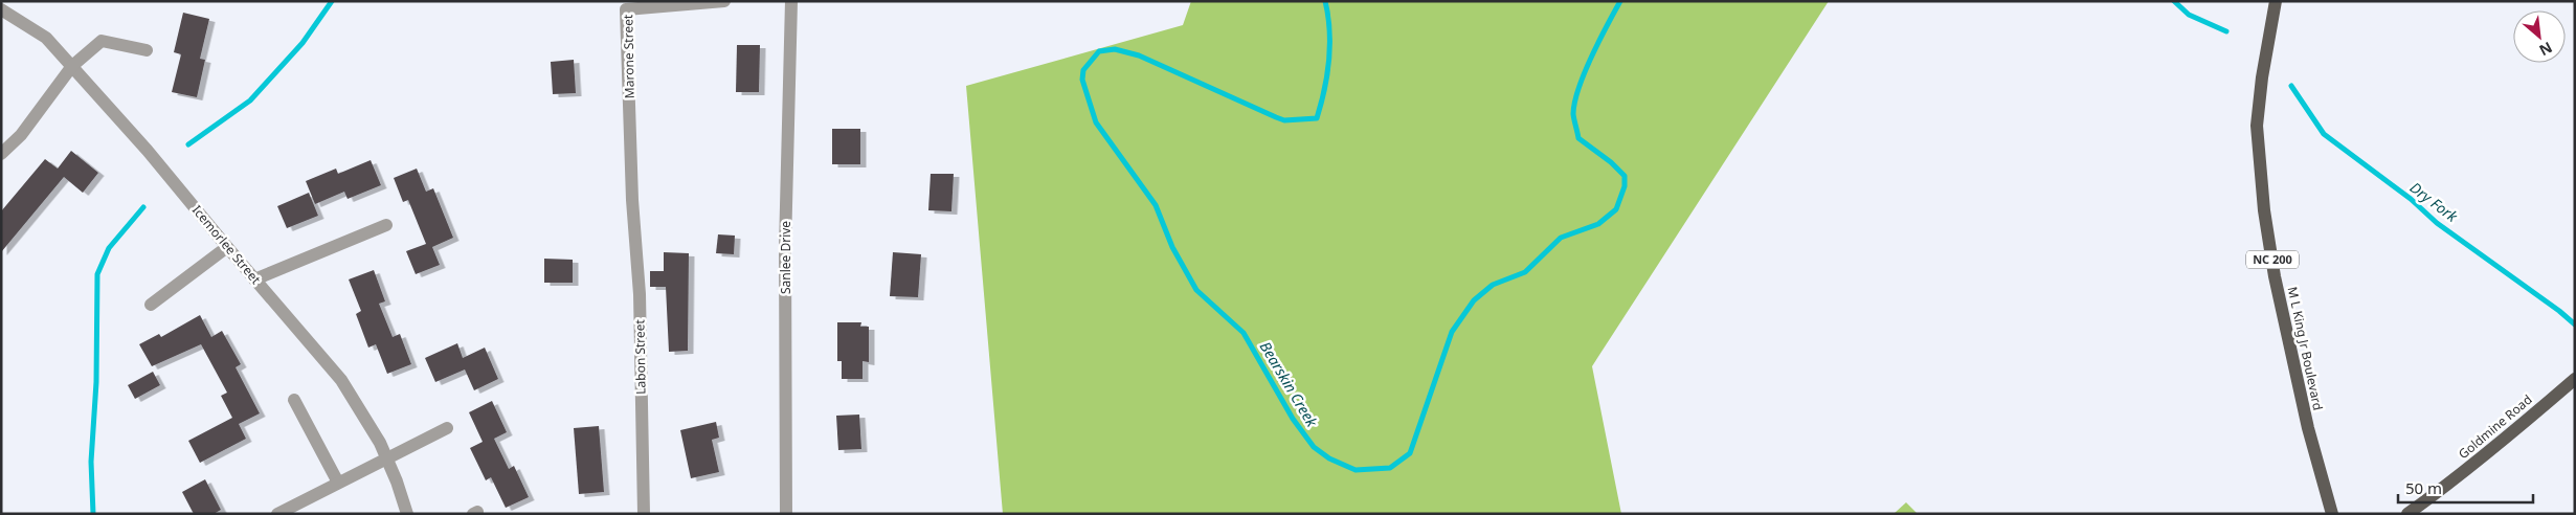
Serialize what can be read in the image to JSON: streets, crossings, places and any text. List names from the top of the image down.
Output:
{
  "streets": {
    "main road": ["NC 200", "M L King Jr Boulevard", "Goldmine Road"],
    "street": [
      "Marone Street",
      "Icemorlee Street",
      "Sanlee Drive",
      "Labon Street"
    ]
  },
  "crossings": [
    ["Marone Street", "Labon Street"]
  ],
  "water": ["Dry Fork", "Bearskin Creek"],
  "scale_bar": "50 m",
  "north": "bottom right"
}
